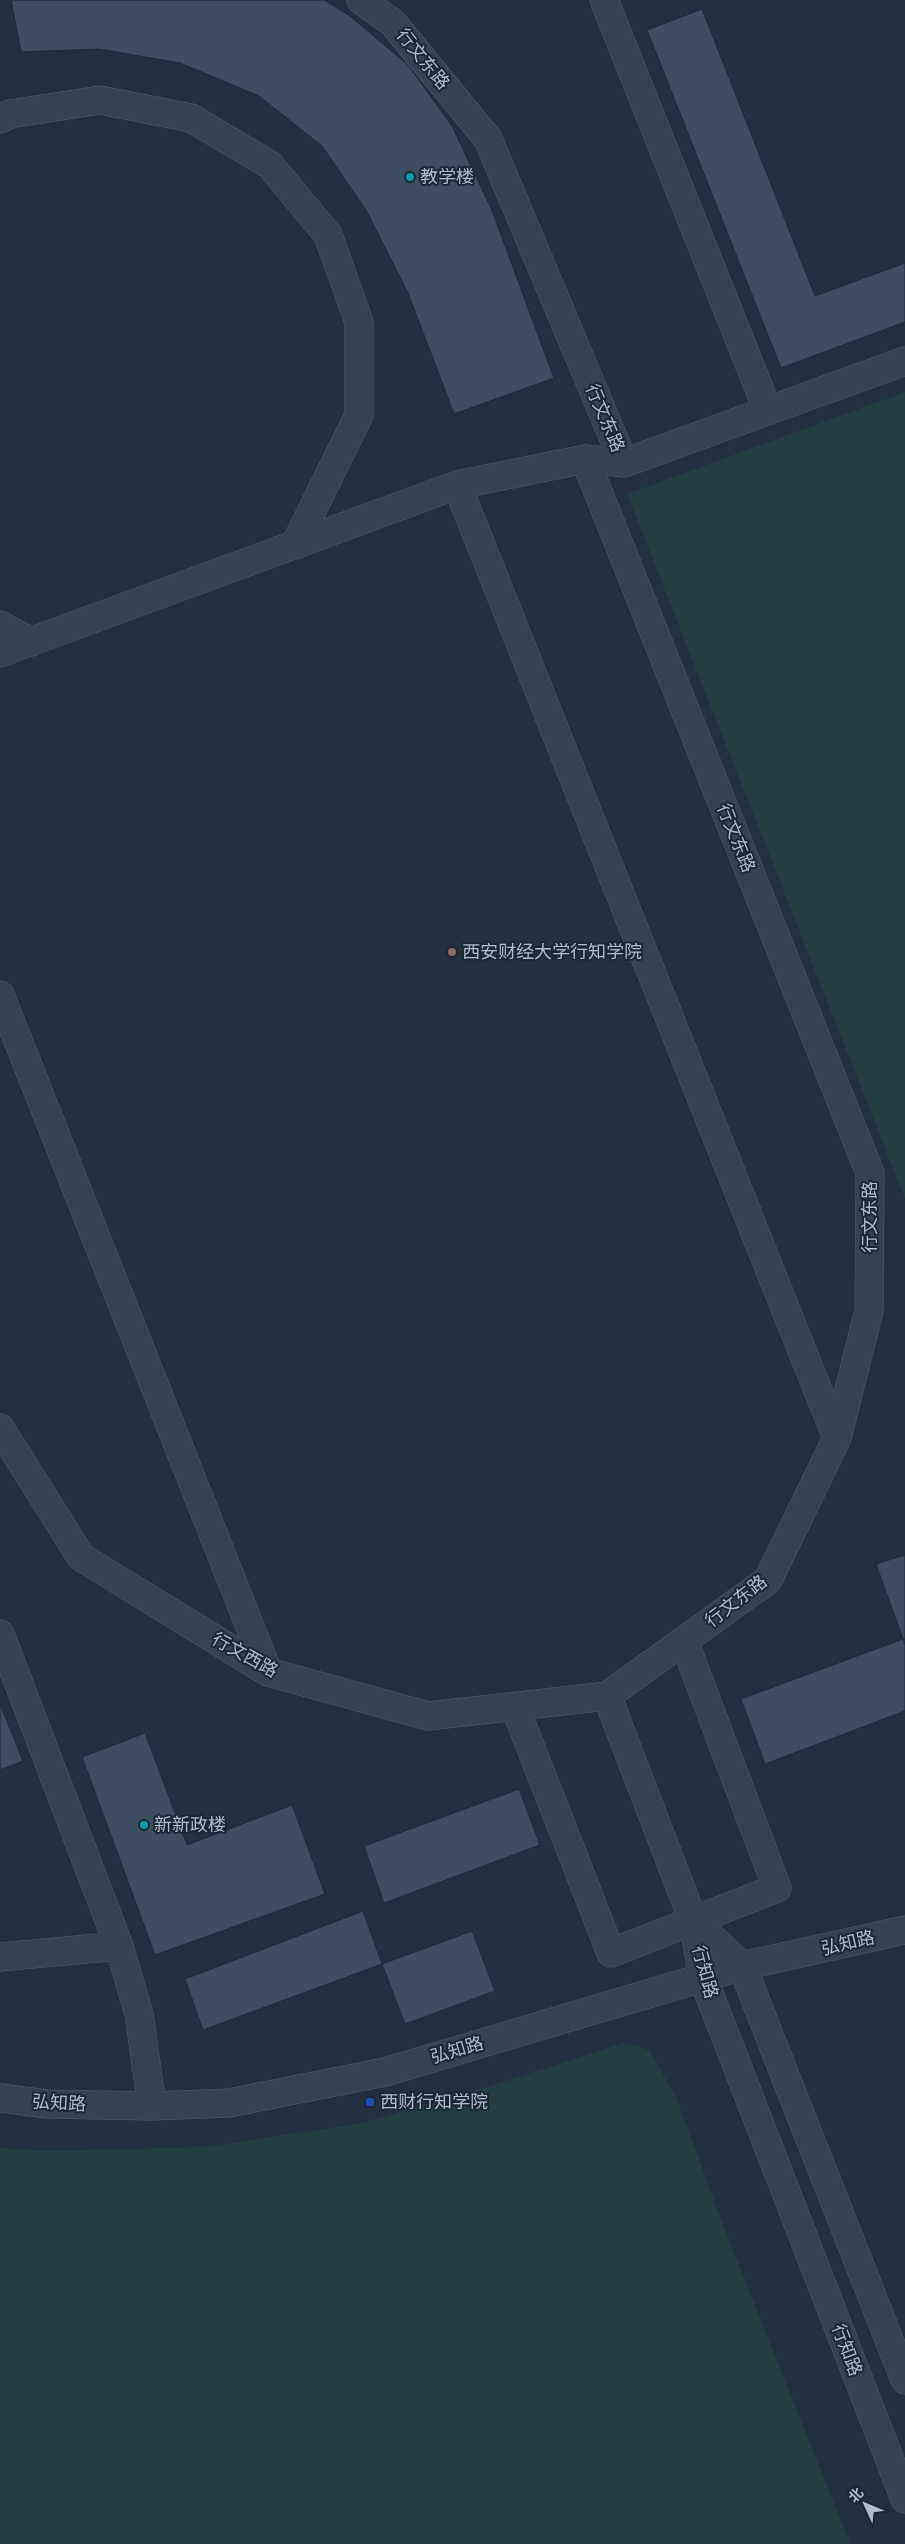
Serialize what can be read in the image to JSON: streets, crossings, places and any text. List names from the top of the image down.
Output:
{
  "streets": {
    "street": [
      "行文东路",
      "行文西路",
      "弘知路",
      "行知路"
    ]
  },
  "crossings": [
    ["行文东路", "行文西路"],
    ["弘知路", "行知路"]
  ],
  "places": {
    "other": ["教学楼", "西安财经大学行知学院", "新新政楼"],
    "transit": ["西财行知学院"]
  },
  "north": "top left"
}
